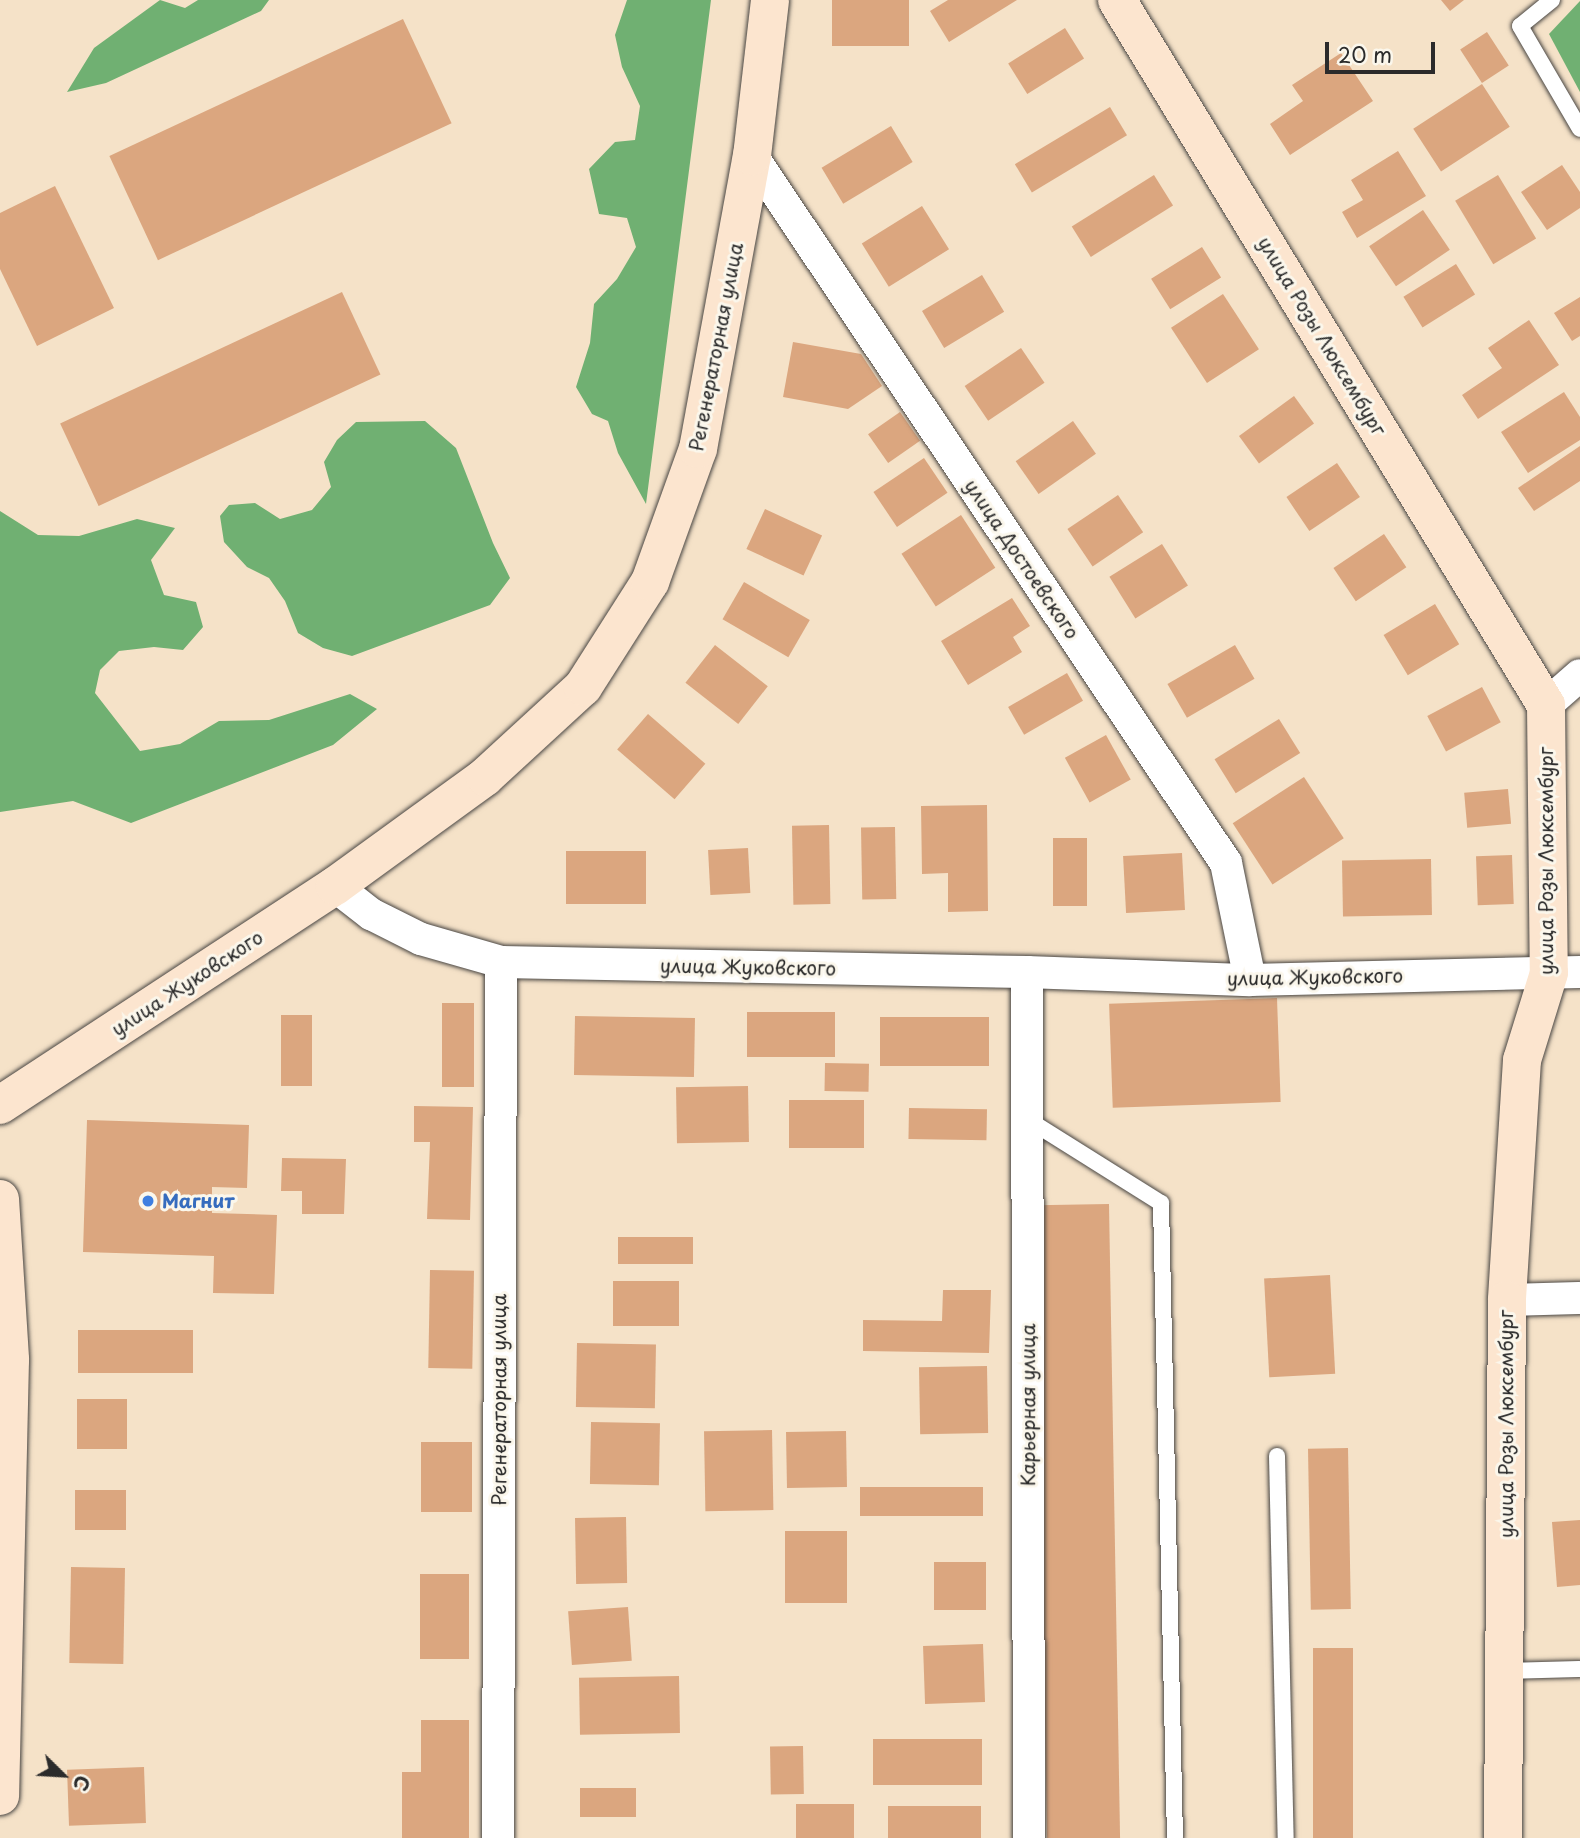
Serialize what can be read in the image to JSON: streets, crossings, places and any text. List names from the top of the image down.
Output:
{
  "streets": {
    "street": [
      "улица Розы Люксембург",
      "Регенераторная улица",
      "улица Достоевского",
      "улица Жуковского",
      "Карьерная улица"
    ]
  },
  "crossings": [
    ["улица Розы Люксембург", "улица Жуковского"],
    ["Регенераторная улица", "улица Достоевского"],
    ["Регенераторная улица", "улица Жуковского"],
    ["улица Достоевского", "улица Жуковского"],
    ["улица Жуковского", "Карьерная улица"]
  ],
  "places": ["Магнит"],
  "scale_bar": "20 m",
  "north": "bottom right"
}
